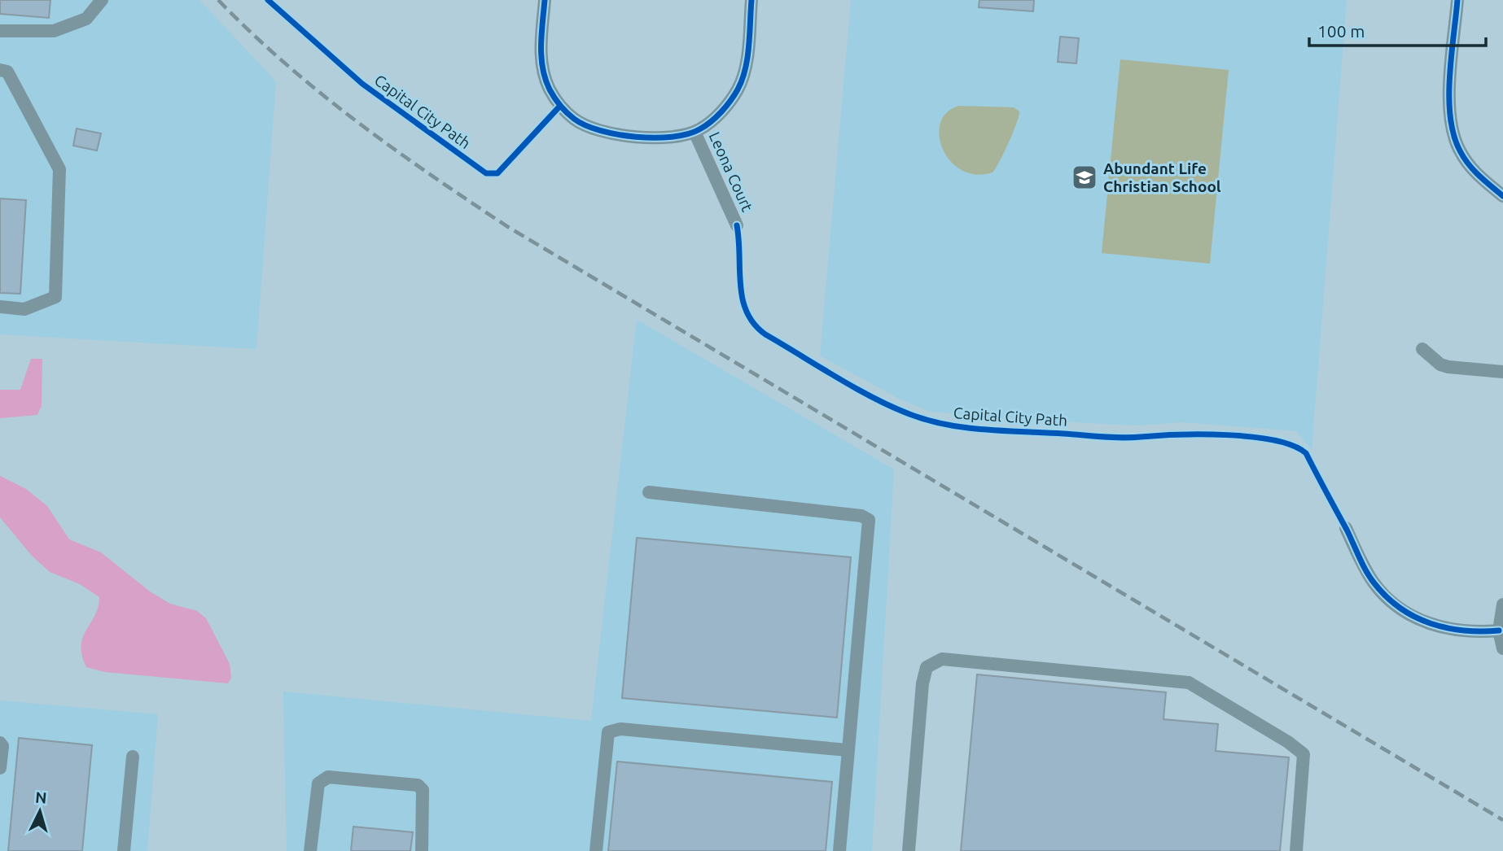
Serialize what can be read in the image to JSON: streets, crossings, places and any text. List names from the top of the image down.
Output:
{
  "streets": {
    "street": ["Leona Court"],
    "cycle path": ["Capital City Path"]
  },
  "places": {
    "school or university": ["Abundant Life Christian School"]
  },
  "scale_bar": "100 m",
  "north": "top"
}
